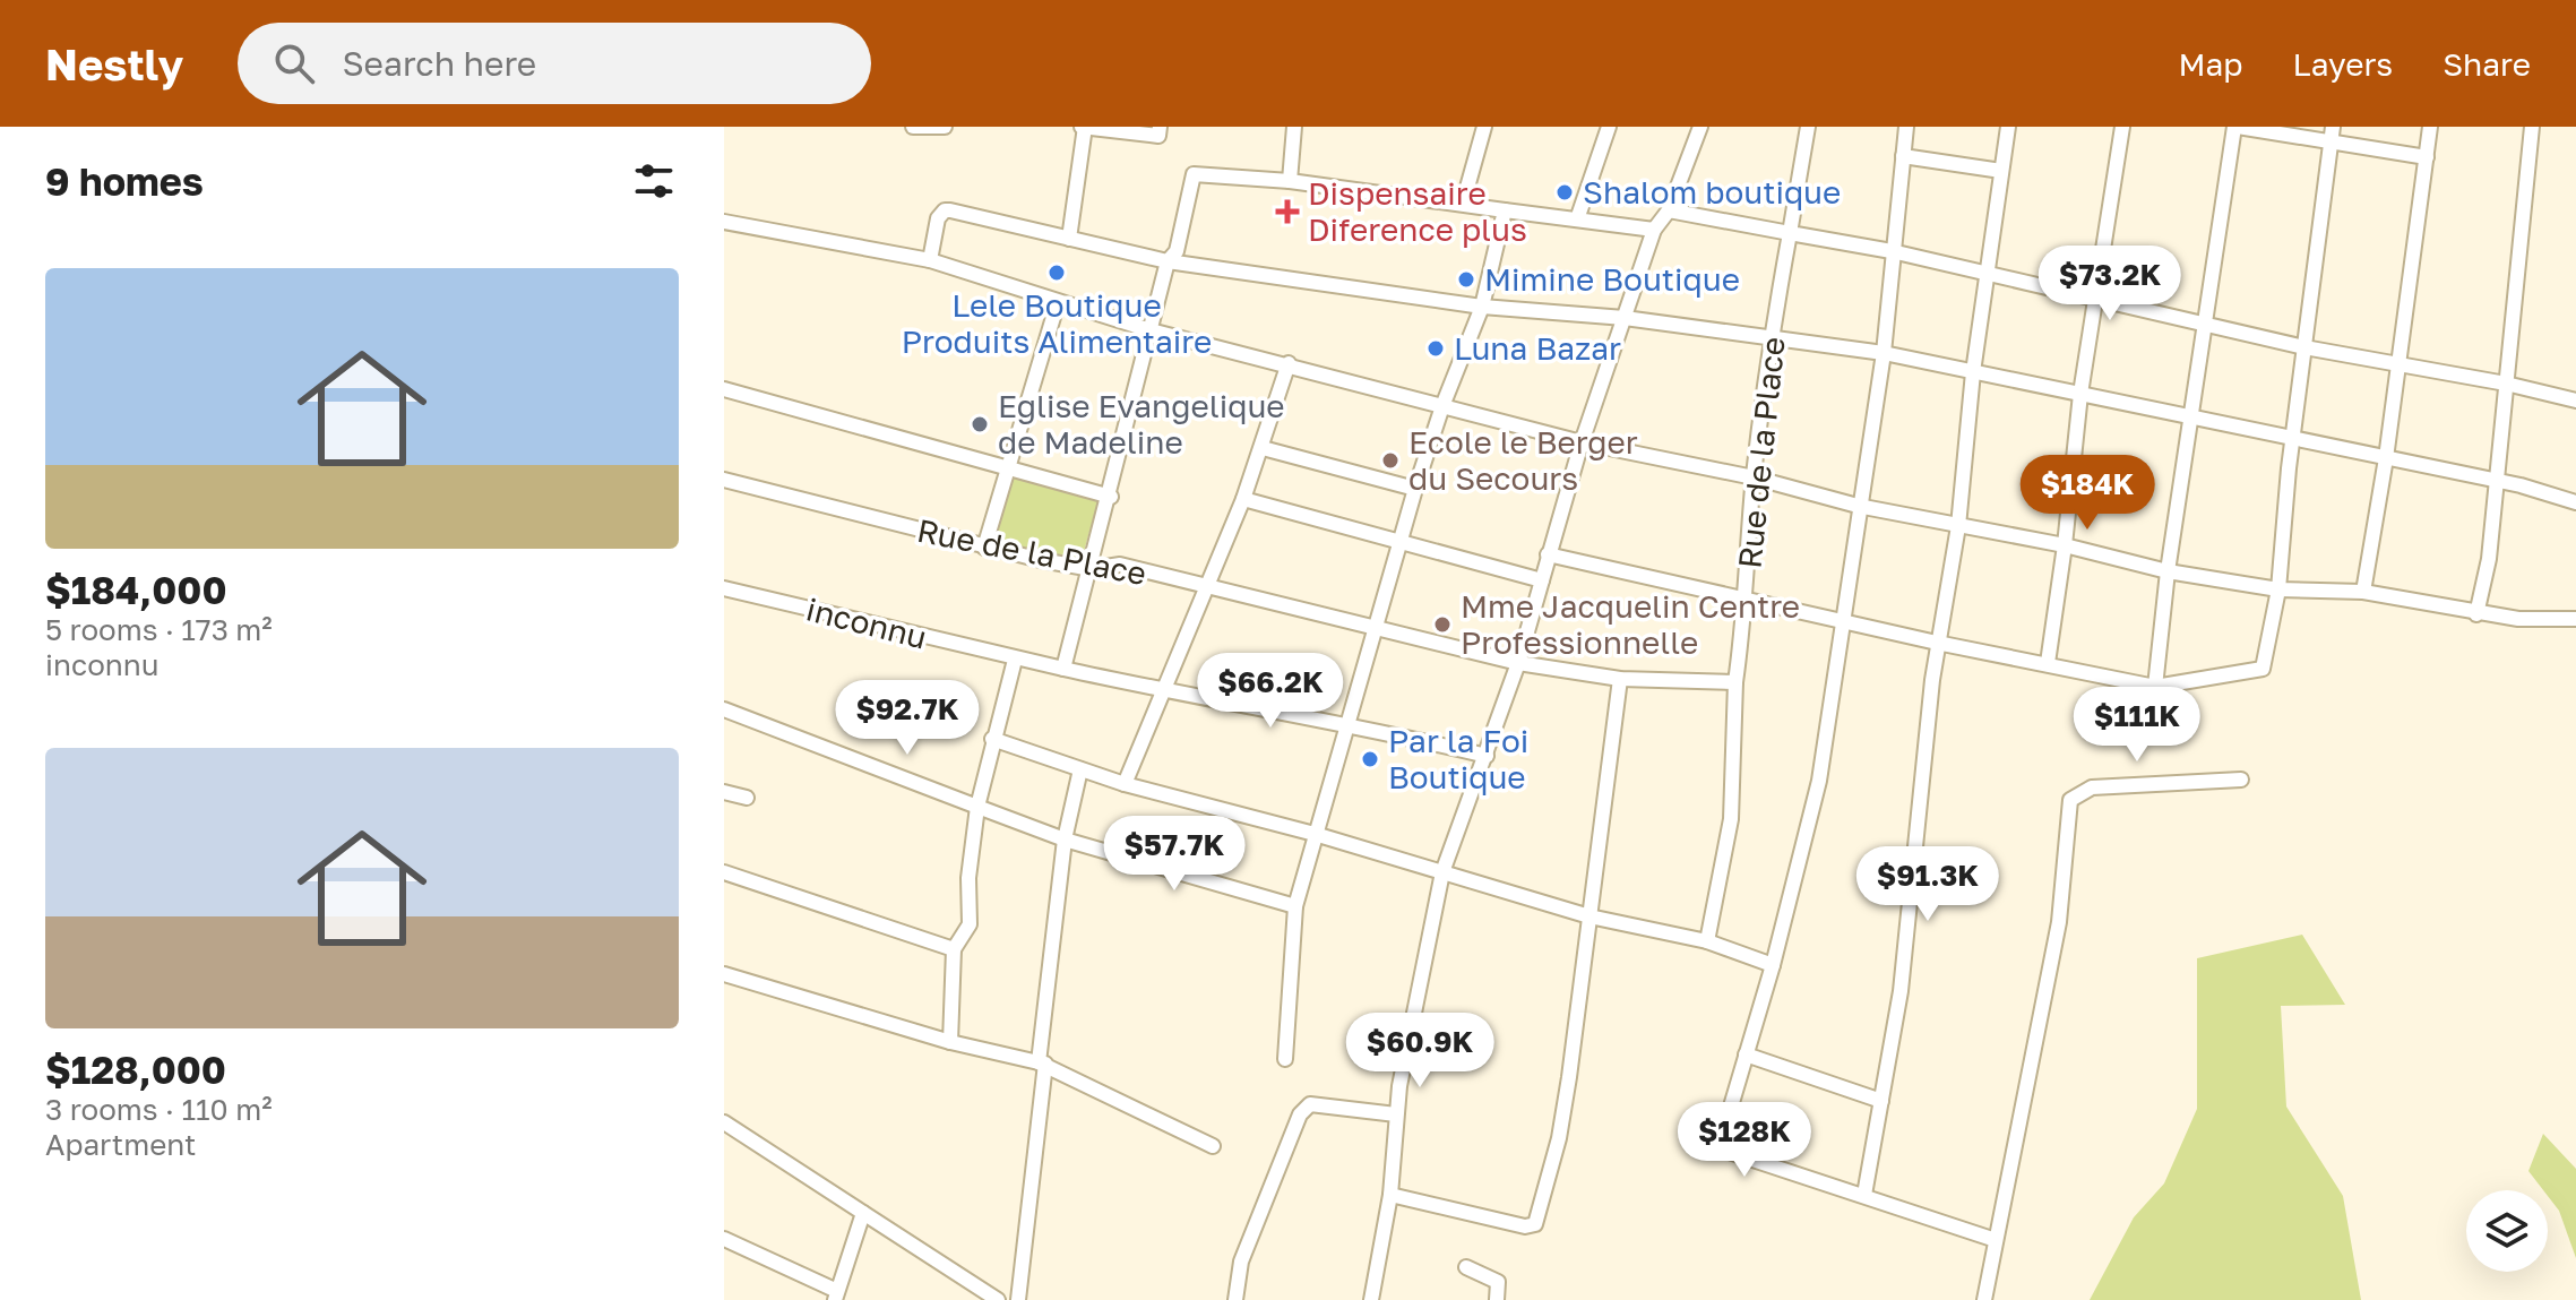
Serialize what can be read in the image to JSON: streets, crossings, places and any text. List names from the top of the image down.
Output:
{
  "streets": {
    "street": ["Rue de la Place", "inconnu"]
  },
  "places": {
    "other": [
      "Shalom boutique",
      "Lele Boutique Produits Alimentaire",
      "Mimine Boutique",
      "Luna Bazar",
      "Eglise Evangelique de Madeline",
      "Ecole le Berger du Secours",
      "Mme Jacquelin Centre Professionnelle",
      "Par la Foi Boutique"
    ],
    "health": ["Dispensaire Diference plus"]
  },
  "page": {
    "header": "Nestly",
    "search": "Search here",
    "nav": ["Map", "Layers", "Share"],
    "heading": "9 homes",
    "list": [
      {
        "name": "$184,000",
        "note": "5 rooms · 173 m² · inconnu"
      },
      {
        "name": "$128,000",
        "note": "3 rooms · 110 m² · Apartment"
      }
    ],
    "price": [
      "$73.2K",
      "$184K",
      "$66.2K",
      "$92.7K",
      "$111K",
      "$57.7K",
      "$91.3K",
      "$60.9K",
      "$128K"
    ]
  }
}
